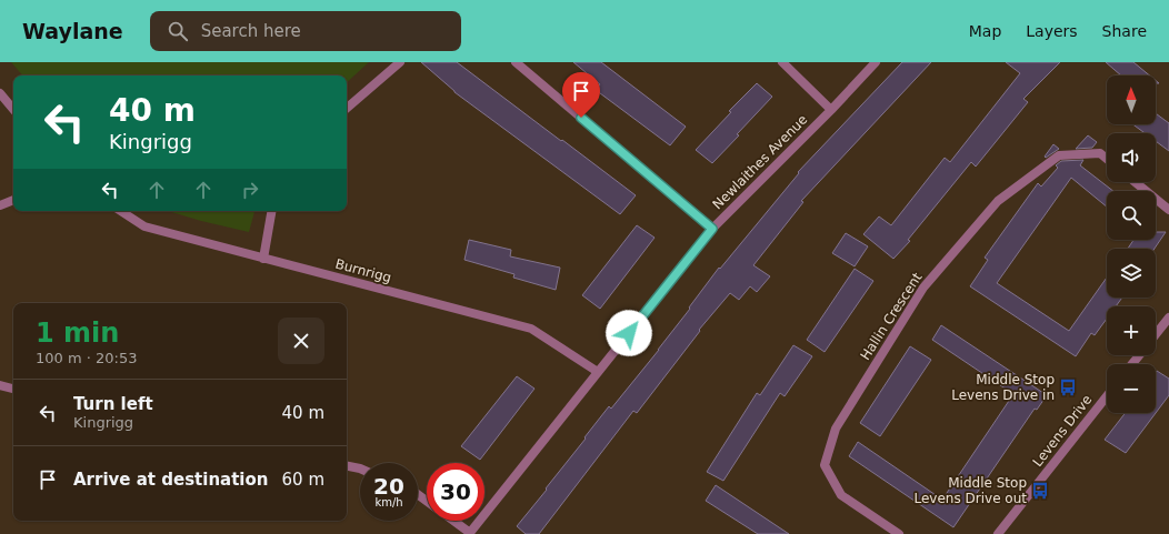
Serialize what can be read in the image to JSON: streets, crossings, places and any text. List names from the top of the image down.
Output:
{
  "streets": {
    "street": [
      "Newlaithes Avenue",
      "Burnrigg",
      "Hallin Crescent",
      "Levens Drive"
    ]
  },
  "crossings": [
    ["Newlaithes Avenue", "Burnrigg"]
  ],
  "places": {
    "bus stop": ["Middle Stop Levens Drive in", "Middle Stop Levens Drive out"]
  },
  "north": "top",
  "page": {
    "header": "Waylane",
    "search": "Search here",
    "nav": ["Map", "Layers", "Share"],
    "map_buttons": ["+", "−"],
    "turn": ["40 m", "Kingrigg"],
    "heading": ["1 min", "100 m · 20:53"],
    "list": [
      {
        "name": "Turn left",
        "note": "Kingrigg",
        "value": "40 m"
      },
      {
        "name": "Arrive at destination",
        "value": "60 m"
      }
    ],
    "speed": "20 km/h",
    "limit": "30"
  }
}
